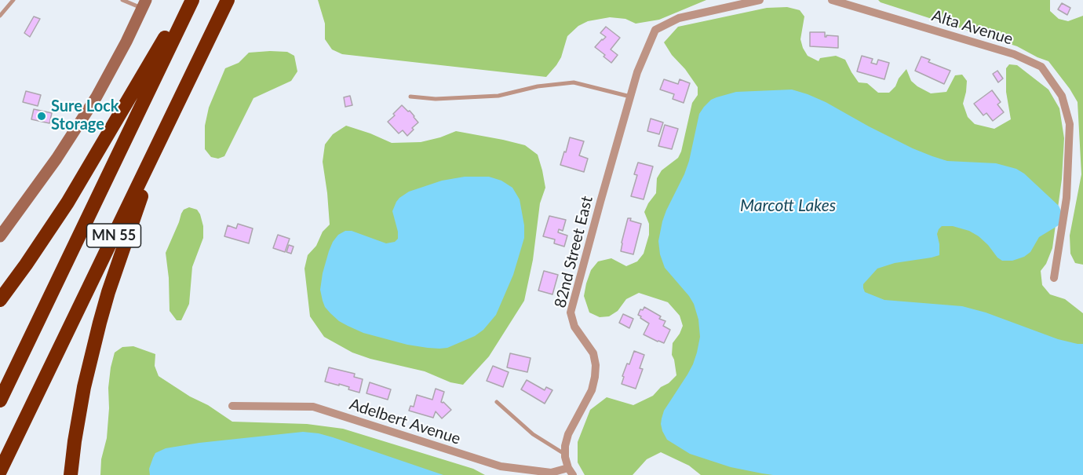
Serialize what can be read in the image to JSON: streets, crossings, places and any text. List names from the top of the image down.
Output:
{
  "streets": {
    "highway": ["MN 55"],
    "street": ["Alta Avenue", "82nd Street East", "Adelbert Avenue"]
  },
  "crossings": [
    ["82nd Street East", "Adelbert Avenue"]
  ],
  "water": ["Marcott Lakes"],
  "places": ["Sure Lock Storage"]
}
